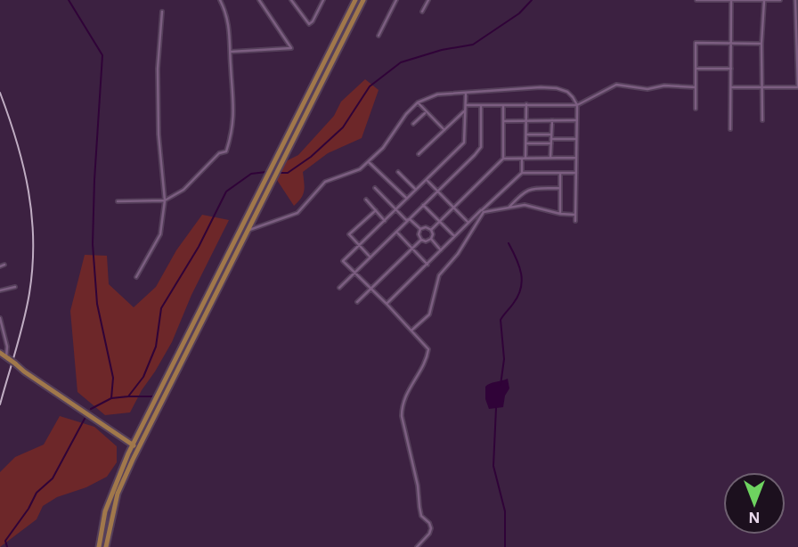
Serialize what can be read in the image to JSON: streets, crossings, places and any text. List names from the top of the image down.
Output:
{
  "north": "bottom"
}
